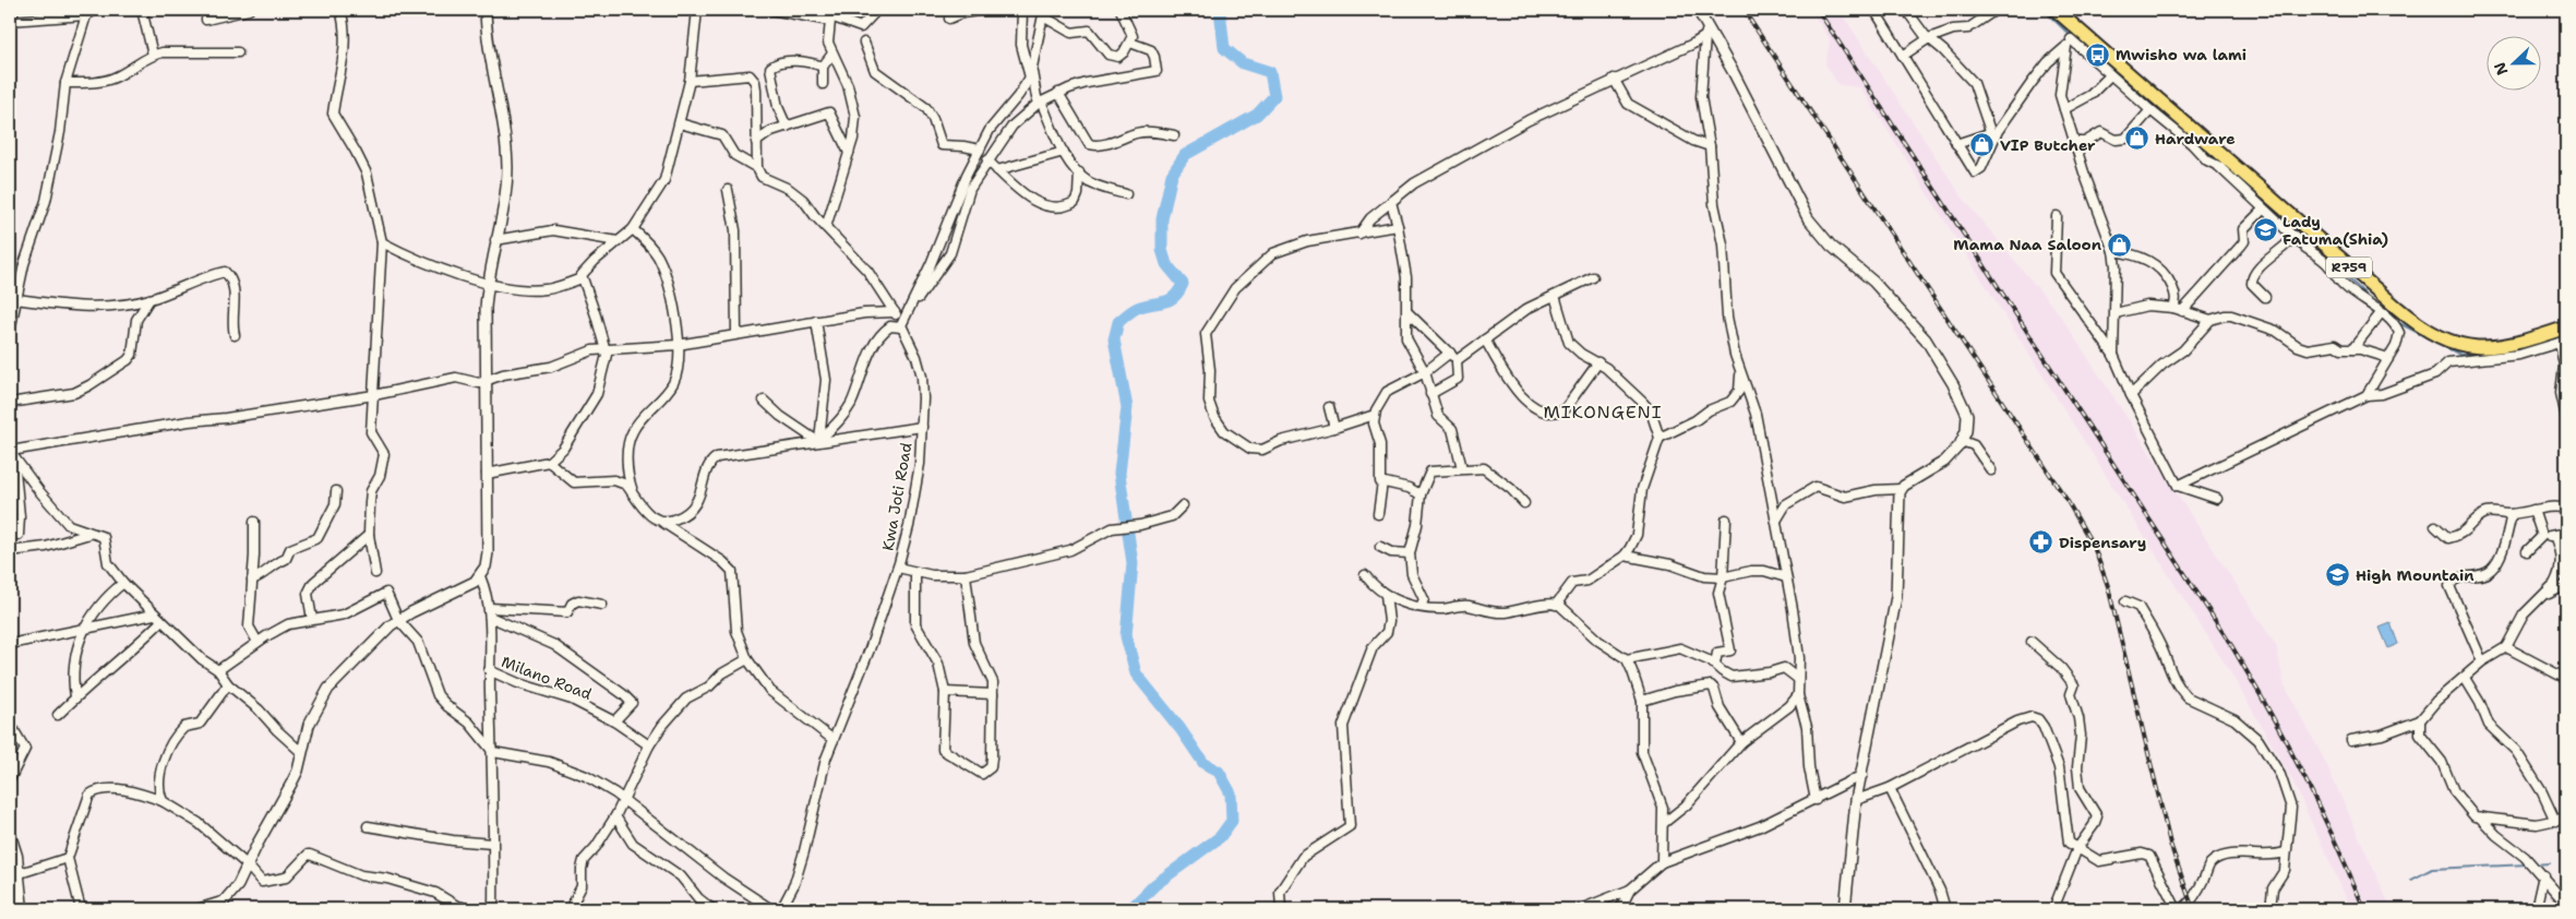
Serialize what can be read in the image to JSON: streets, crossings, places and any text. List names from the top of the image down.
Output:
{
  "streets": {
    "main road": ["R759"],
    "street": ["Kwa Joti Road", "Milano Road"]
  },
  "districts": ["MIKONGENI"],
  "places": {
    "bus stop": ["Mwisho wa lami"],
    "shop": ["Hardware", "VIP Butcher", "Mama Naa Saloon"],
    "school or university": ["Lady Fatuma(Shia)", "High Mountain"],
    "pharmacy": ["Dispensary"]
  },
  "north": "left"
}
